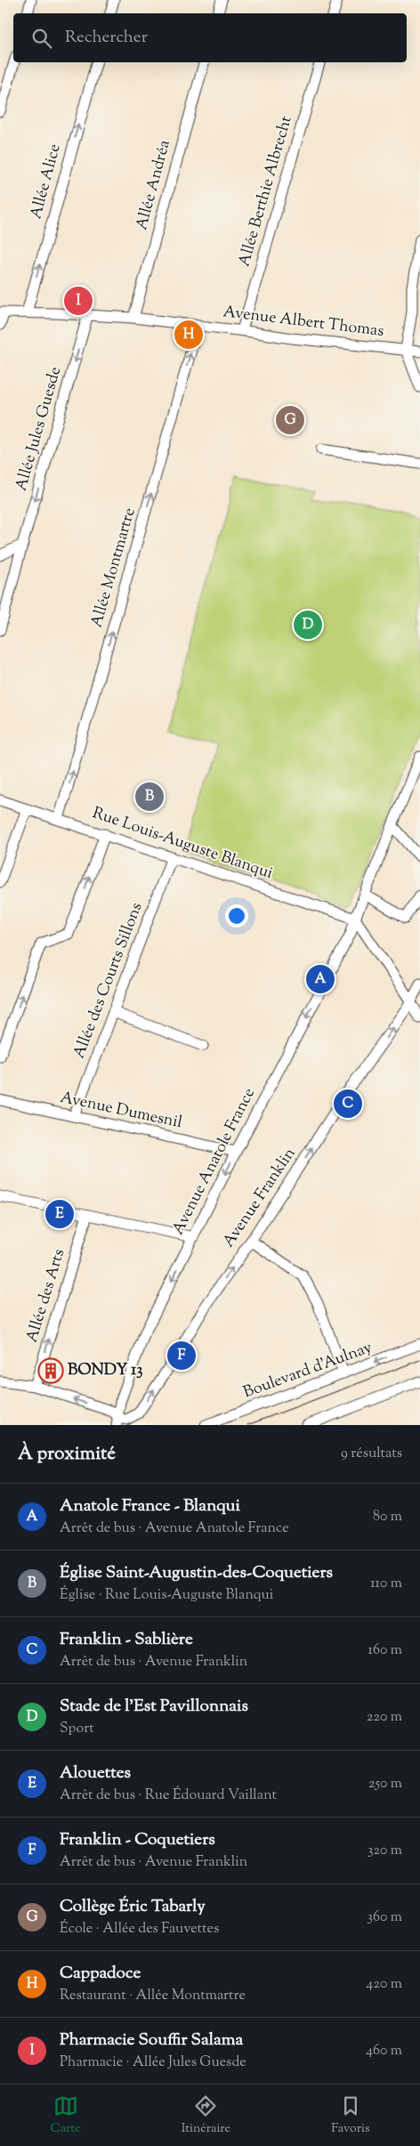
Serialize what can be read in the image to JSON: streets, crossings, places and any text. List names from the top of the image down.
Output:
{
  "streets": {
    "street": [
      "Allée Alice",
      "Allée Andréa",
      "Allée Berthie Albrecht",
      "Avenue Albert Thomas",
      "Allée Jules Guesde",
      "Allée Montmartre",
      "Rue Louis-Auguste Blanqui",
      "Allée des Courts Sillons",
      "Avenue Dumesnil",
      "Avenue Anatole France",
      "Avenue Franklin",
      "Allée des Arts",
      "Boulevard d'Aulnay"
    ]
  },
  "crossings": [
    ["Allée Alice", "Avenue Albert Thomas"],
    ["Allée Andréa", "Avenue Albert Thomas"],
    ["Allée Berthie Albrecht", "Avenue Albert Thomas"],
    ["Avenue Albert Thomas", "Allée Jules Guesde"],
    ["Avenue Albert Thomas", "Allée Montmartre"],
    ["Allée Montmartre", "Rue Louis-Auguste Blanqui"],
    ["Rue Louis-Auguste Blanqui", "Allée des Courts Sillons"],
    ["Rue Louis-Auguste Blanqui", "Avenue Anatole France"],
    ["Allée des Courts Sillons", "Avenue Dumesnil"],
    ["Avenue Dumesnil", "Avenue Anatole France"],
    ["Avenue Anatole France", "Avenue Franklin"]
  ],
  "one_way": [
    "Allée Alice",
    "Allée Jules Guesde",
    "Allée Montmartre",
    "Avenue Anatole France",
    "Avenue Franklin",
    "Allée des Arts"
  ],
  "places": {
    "building": ["BONDY 13"]
  },
  "page": {
    "search": "Rechercher",
    "pins": [
      "I",
      "H",
      "G",
      "D",
      "B",
      "A",
      "C",
      "E",
      "F"
    ],
    "heading": ["À proximité", "9 résultats"],
    "list": [
      {
        "mark": "A",
        "name": "Anatole France - Blanqui",
        "note": "Arrêt de bus · Avenue Anatole France",
        "value": "80 m"
      },
      {
        "mark": "B",
        "name": "Église Saint-Augustin-des-Coquetiers",
        "note": "Église · Rue Louis-Auguste Blanqui",
        "value": "110 m"
      },
      {
        "mark": "C",
        "name": "Franklin - Sablière",
        "note": "Arrêt de bus · Avenue Franklin",
        "value": "160 m"
      },
      {
        "mark": "D",
        "name": "Stade de l'Est Pavillonnais",
        "note": "Sport",
        "value": "220 m"
      },
      {
        "mark": "E",
        "name": "Alouettes",
        "note": "Arrêt de bus · Rue Édouard Vaillant",
        "value": "250 m"
      },
      {
        "mark": "F",
        "name": "Franklin - Coquetiers",
        "note": "Arrêt de bus · Avenue Franklin",
        "value": "320 m"
      },
      {
        "mark": "G",
        "name": "Collège Éric Tabarly",
        "note": "École · Allée des Fauvettes",
        "value": "360 m"
      },
      {
        "mark": "H",
        "name": "Cappadoce",
        "note": "Restaurant · Allée Montmartre",
        "value": "420 m"
      },
      {
        "mark": "I",
        "name": "Pharmacie Souffir Salama",
        "note": "Pharmacie · Allée Jules Guesde",
        "value": "460 m"
      }
    ],
    "nav": ["Carte", "Itinéraire", "Favoris"]
  }
}
